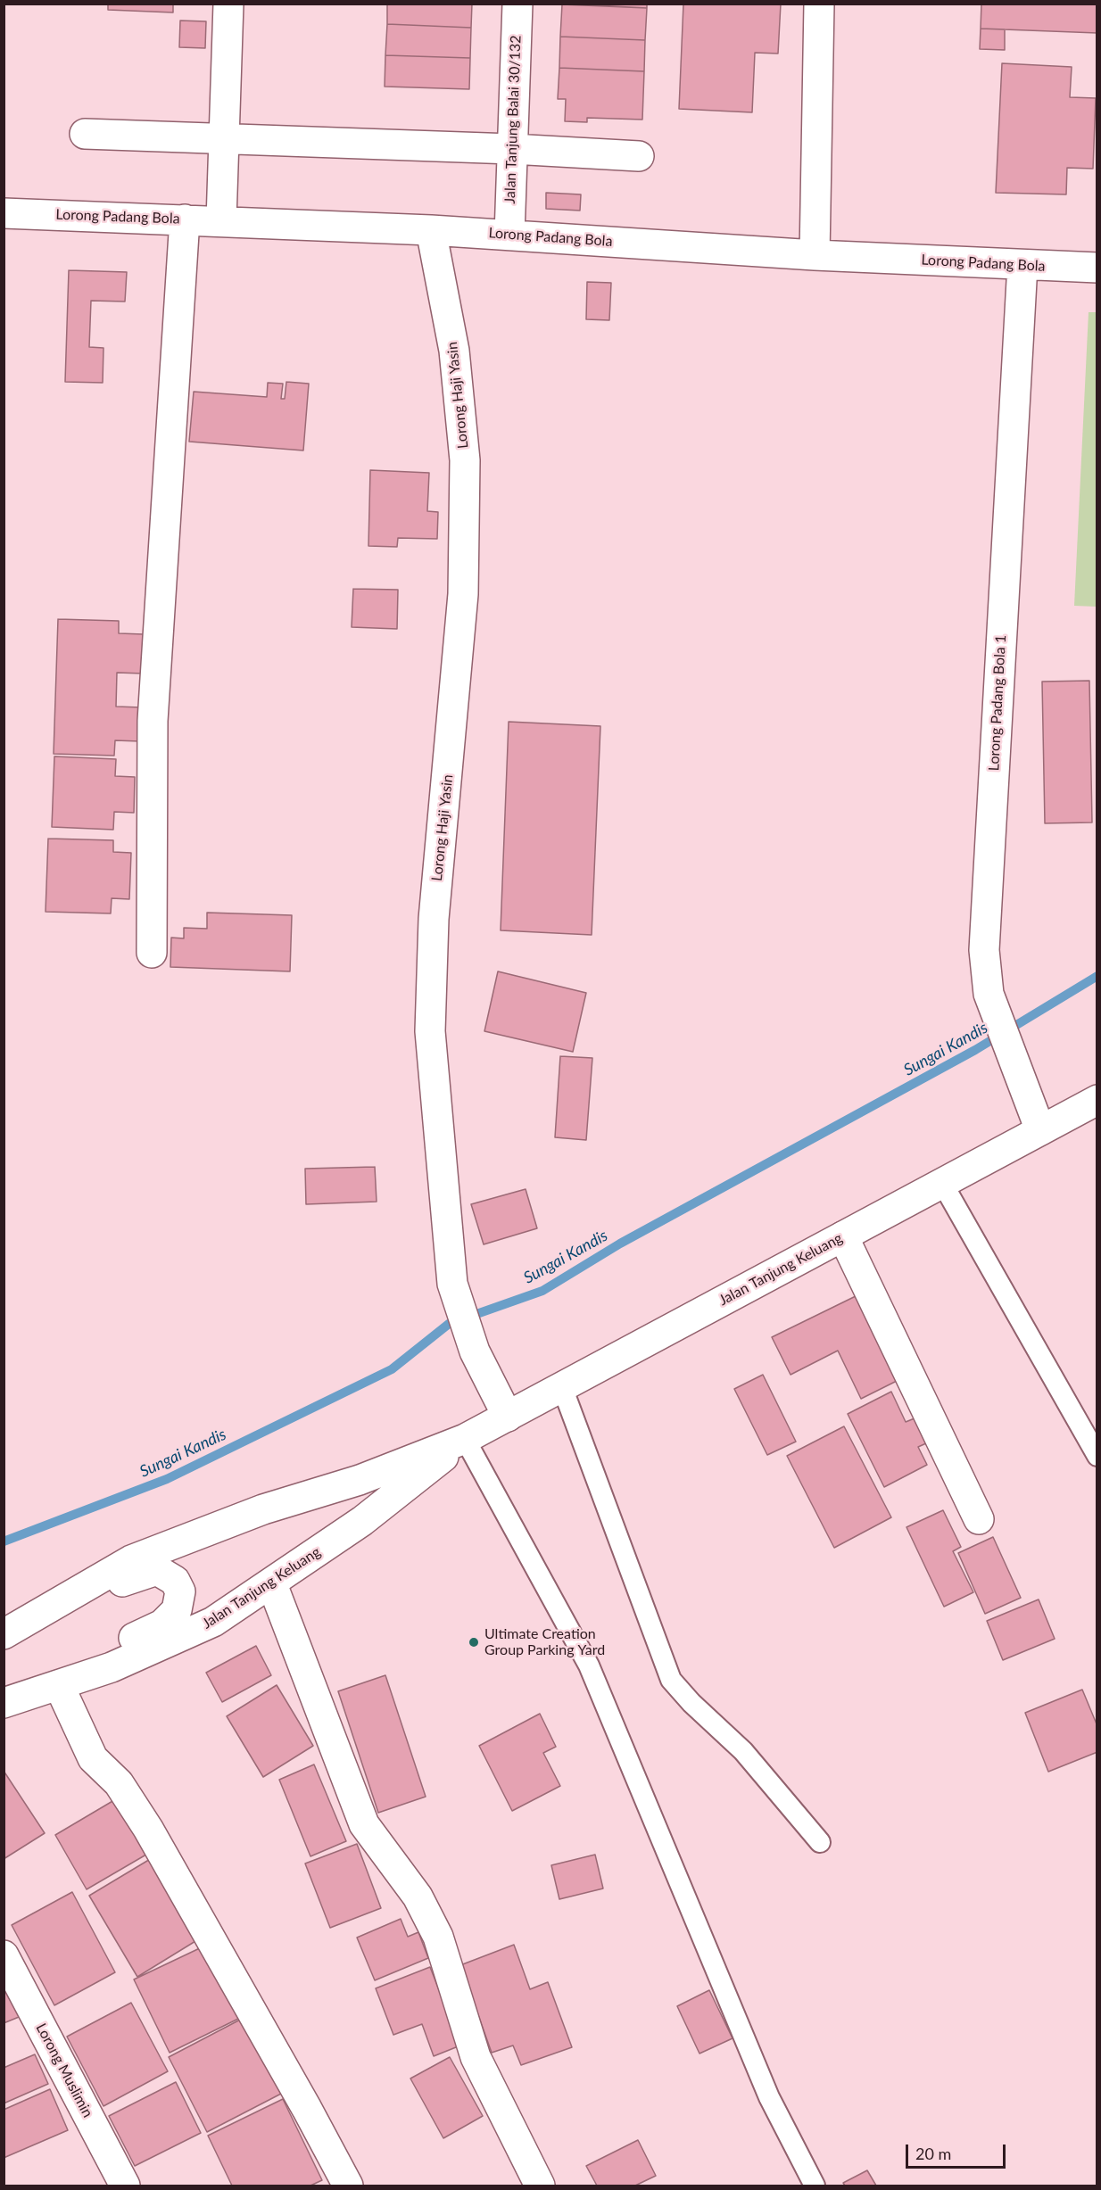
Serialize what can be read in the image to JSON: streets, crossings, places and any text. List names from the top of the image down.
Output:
{
  "streets": {
    "street": [
      "Jalan Tanjung Balai 30/132",
      "Lorong Padang Bola",
      "Lorong Haji Yasin",
      "Lorong Padang Bola 1",
      "Jalan Tanjung Keluang",
      "Lorong Muslimin"
    ]
  },
  "crossings": [
    ["Jalan Tanjung Balai 30/132", "Lorong Padang Bola"],
    ["Lorong Padang Bola", "Lorong Haji Yasin"],
    ["Lorong Padang Bola", "Lorong Padang Bola 1"],
    ["Lorong Haji Yasin", "Jalan Tanjung Keluang"],
    ["Lorong Padang Bola 1", "Jalan Tanjung Keluang"]
  ],
  "water": ["Sungai Kandis"],
  "places": ["Ultimate Creation Group Parking Yard"],
  "scale_bar": "20 m"
}
